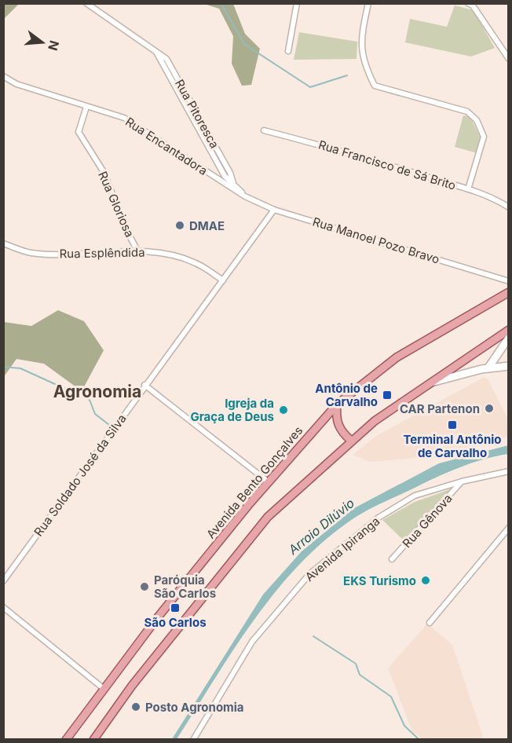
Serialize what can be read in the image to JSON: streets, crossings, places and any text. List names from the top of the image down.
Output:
{
  "streets": {
    "main road": ["Avenida Bento Gonçalves"],
    "street": [
      "Rua Pitoresca",
      "Rua Encantadora",
      "Rua Francisco de Sá Brito",
      "Rua Gloriosa",
      "Rua Manoel Pozo Bravo",
      "Rua Esplêndida",
      "Rua Soldado José da Silva",
      "Rua Gênova",
      "Avenida Ipiranga"
    ]
  },
  "crossings": [
    ["Rua Pitoresca", "Rua Encantadora"],
    ["Rua Pitoresca", "Rua Manoel Pozo Bravo"],
    ["Rua Encantadora", "Rua Gloriosa"],
    ["Rua Encantadora", "Rua Manoel Pozo Bravo"],
    ["Rua Gloriosa", "Rua Esplêndida"],
    ["Rua Manoel Pozo Bravo", "Rua Soldado José da Silva"],
    ["Rua Esplêndida", "Rua Soldado José da Silva"],
    ["Rua Gênova", "Avenida Ipiranga"]
  ],
  "districts": ["Agronomia"],
  "water": ["Arroio Dilúvio"],
  "places": {
    "other": [
      "DMAE",
      "CAR Partenon",
      "Igreja da Graça de Deus",
      "EKS Turismo",
      "Paróquia São Carlos",
      "Posto Agronomia"
    ],
    "transit": ["Antônio de Carvalho", "Terminal Antônio de Carvalho", "São Carlos"]
  },
  "north": "right"
}
